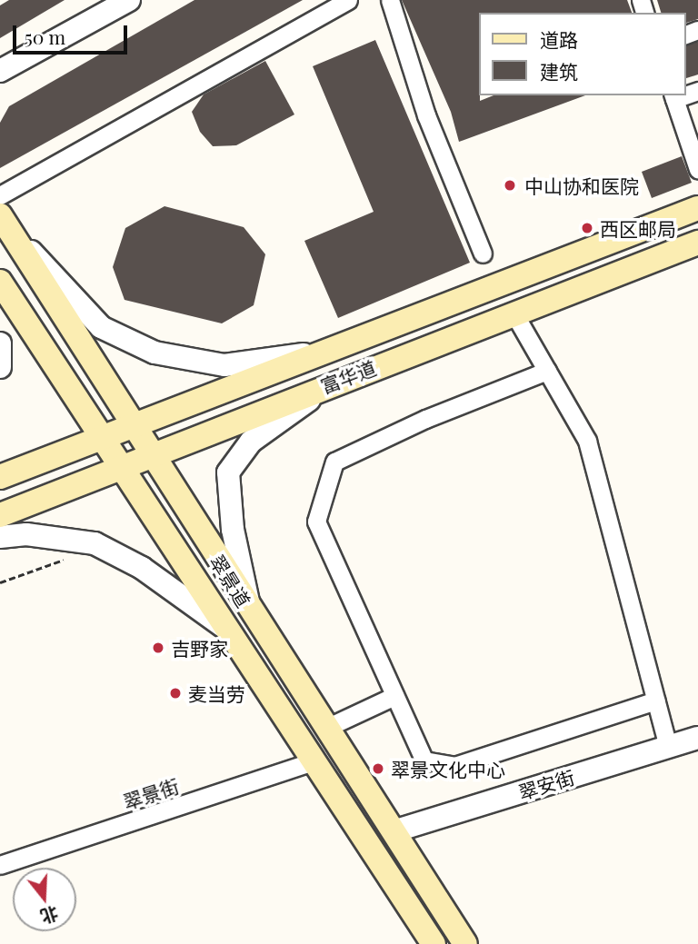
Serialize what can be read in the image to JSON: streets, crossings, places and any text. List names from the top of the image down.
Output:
{
  "streets": {
    "main road": ["富华道", "翠景道"],
    "street": ["翠安街", "翠景街"]
  },
  "crossings": [
    ["富华道", "翠景道"],
    ["翠景道", "翠安街"],
    ["翠景道", "翠景街"]
  ],
  "places": [
    "中山协和医院",
    "西区邮局",
    "吉野家",
    "麦当劳",
    "翠景文化中心"
  ],
  "legend": ["道路", "建筑"],
  "scale_bar": "50 m",
  "north": "bottom"
}
